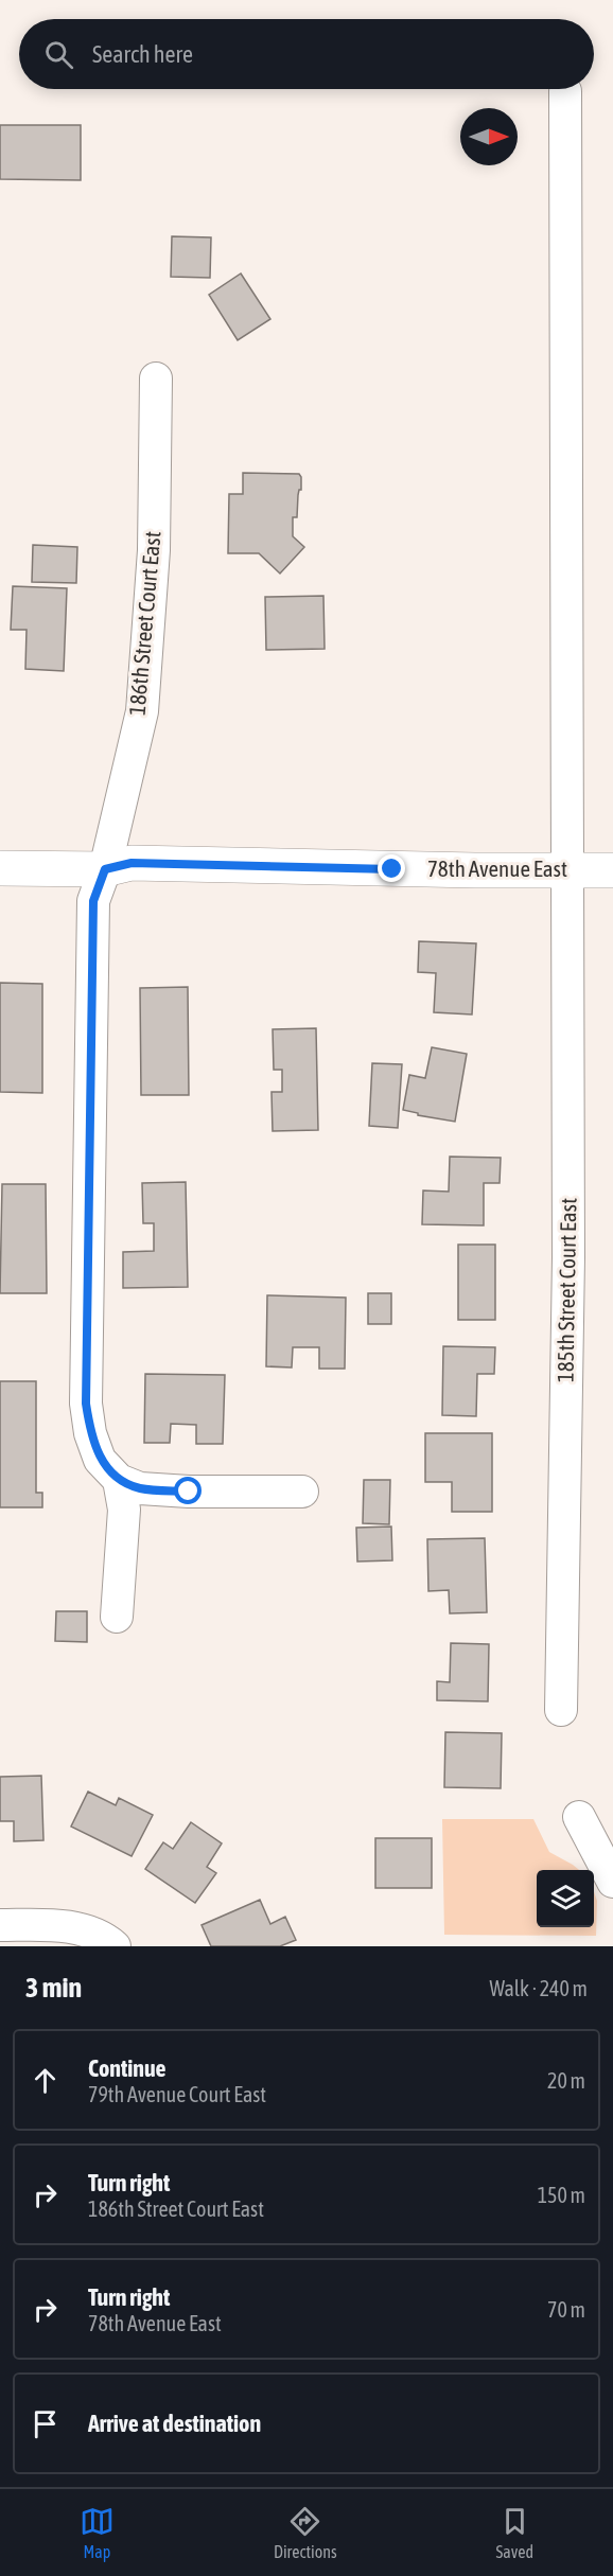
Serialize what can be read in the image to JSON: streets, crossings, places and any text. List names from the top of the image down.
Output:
{
  "streets": {
    "street": ["186th Street Court East", "78th Avenue East", "185th Street Court East"]
  },
  "crossings": [
    ["186th Street Court East", "78th Avenue East"],
    ["78th Avenue East", "185th Street Court East"]
  ],
  "north": "right",
  "page": {
    "search": "Search here",
    "heading": ["3 min", "Walk · 240 m"],
    "list": [
      ["Continue", "79th Avenue Court East", "20 m"],
      ["Turn right", "186th Street Court East", "150 m"],
      ["Turn right", "78th Avenue East", "70 m"],
      "Arrive at destination"
    ],
    "nav": ["Map", "Directions", "Saved"]
  }
}
